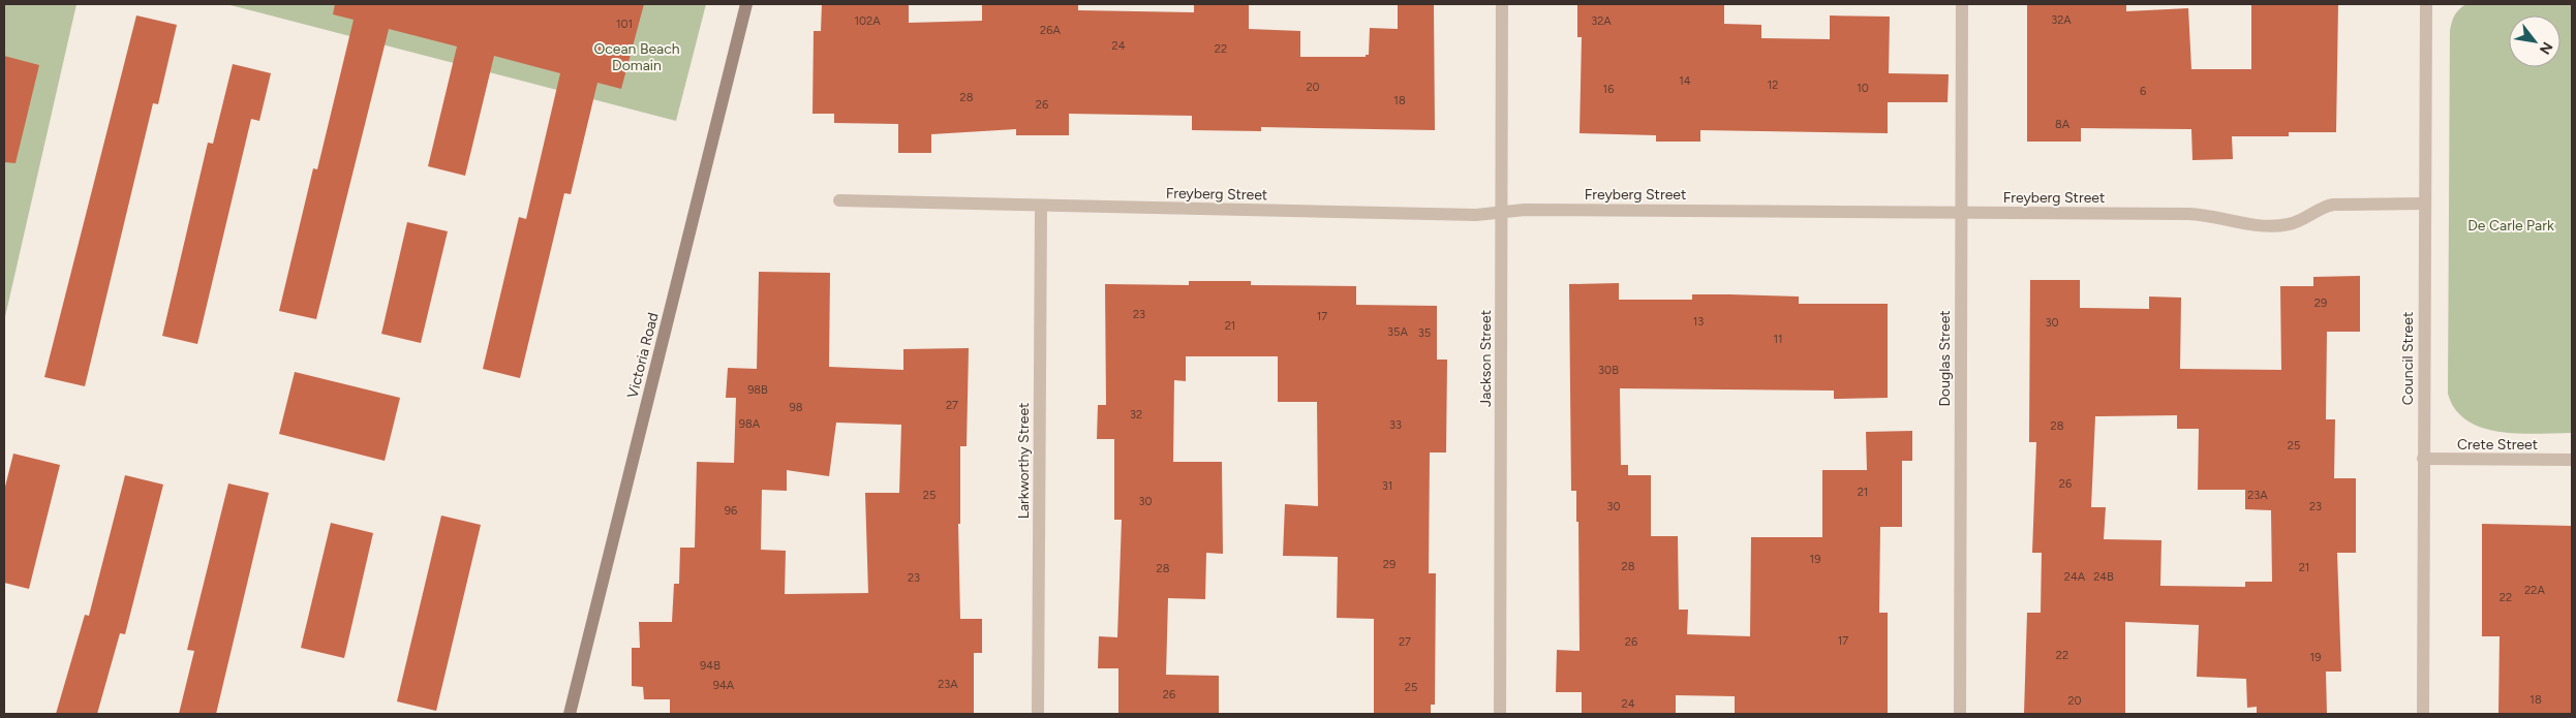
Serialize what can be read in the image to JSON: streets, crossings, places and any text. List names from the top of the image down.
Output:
{
  "streets": {
    "street": [
      "Freyberg Street",
      "Victoria Road",
      "Jackson Street",
      "Douglas Street",
      "Council Street",
      "Crete Street",
      "Larkworthy Street"
    ]
  },
  "crossings": [
    ["Freyberg Street", "Jackson Street"],
    ["Freyberg Street", "Douglas Street"],
    ["Freyberg Street", "Council Street"],
    ["Freyberg Street", "Larkworthy Street"],
    ["Council Street", "Crete Street"]
  ],
  "parks": ["Ocean Beach Domain", "De Carle Park"],
  "house_numbers": [
    "32A",
    "102A",
    "32A",
    "101",
    "26A",
    "24",
    "22",
    "14",
    "12",
    "20",
    "10",
    "16",
    "6",
    "28",
    "18",
    "26",
    "8A",
    "29",
    "23",
    "17",
    "13",
    "30",
    "21",
    "35A",
    "35",
    "11",
    "30B",
    "98B",
    "27",
    "98",
    "32",
    "98A",
    "33",
    "28",
    "25",
    "26",
    "31",
    "21",
    "25",
    "23A",
    "30",
    "30",
    "23",
    "96",
    "19",
    "29",
    "28",
    "21",
    "28",
    "24A",
    "24B",
    "23",
    "22A",
    "22",
    "17",
    "27",
    "26",
    "22",
    "19",
    "94B",
    "23A",
    "94A",
    "25",
    "26",
    "18",
    "20",
    "24"
  ],
  "north": "bottom right"
}
